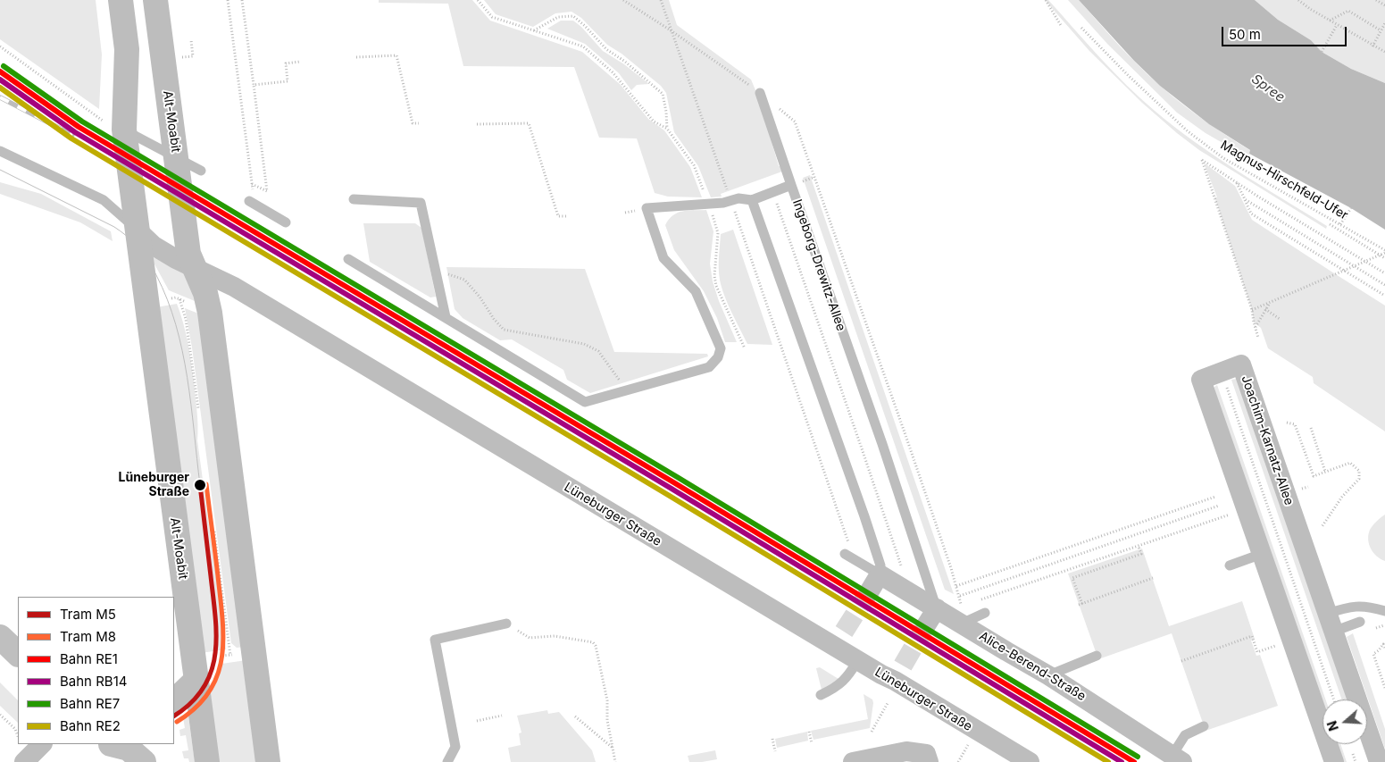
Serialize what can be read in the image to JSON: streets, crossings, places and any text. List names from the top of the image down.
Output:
{
  "streets": {
    "street": [
      "Alt-Moabit",
      "Joachim-Karnatz-Allee",
      "Lüneburger Straße",
      "Alice-Berend-Straße"
    ],
    "lane": ["Ingeborg-Drewitz-Allee"],
    "path": ["Magnus-Hirschfeld-Ufer"]
  },
  "crossings": [
    ["Alt-Moabit", "Lüneburger Straße"],
    ["Ingeborg-Drewitz-Allee", "Alice-Berend-Straße"]
  ],
  "water": ["Spree"],
  "places": ["Lüneburger Straße"],
  "lines": [
    "rail line RE7",
    "rail line RE1",
    "rail line RB14",
    "rail line RE2",
    "tram line M8",
    "tram line M5"
  ],
  "legend": [
    "Tram M5",
    "Tram M8",
    "Bahn RE1",
    "Bahn RB14",
    "Bahn RE7",
    "Bahn RE2"
  ],
  "scale_bar": "50 m",
  "north": "left"
}
